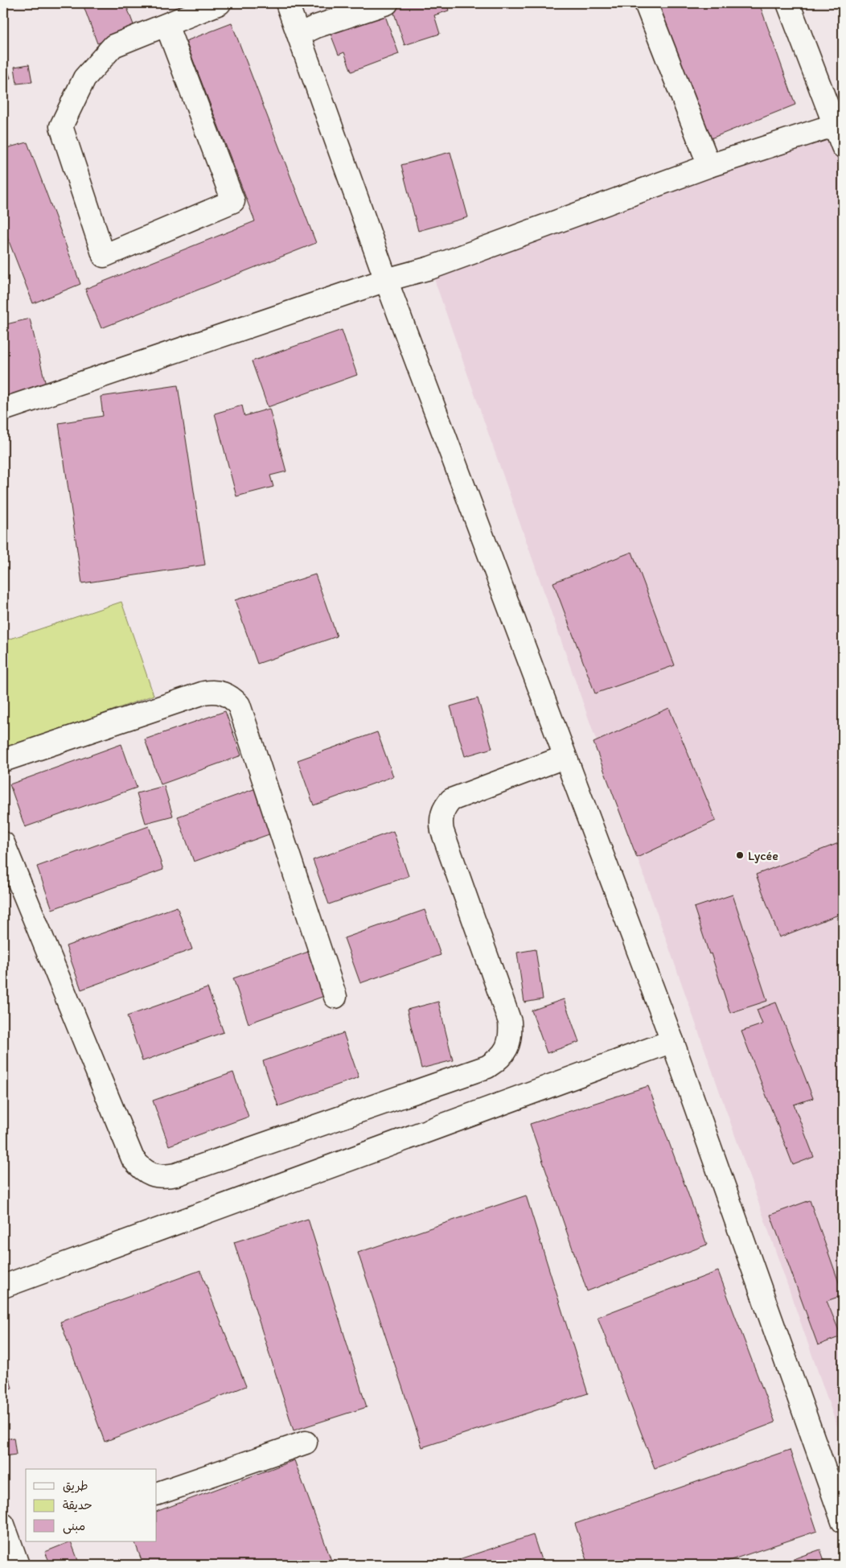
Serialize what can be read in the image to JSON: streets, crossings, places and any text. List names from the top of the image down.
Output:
{
  "places": ["Lycée"],
  "legend": ["طريق", "حديقة", "مبنى"]
}
